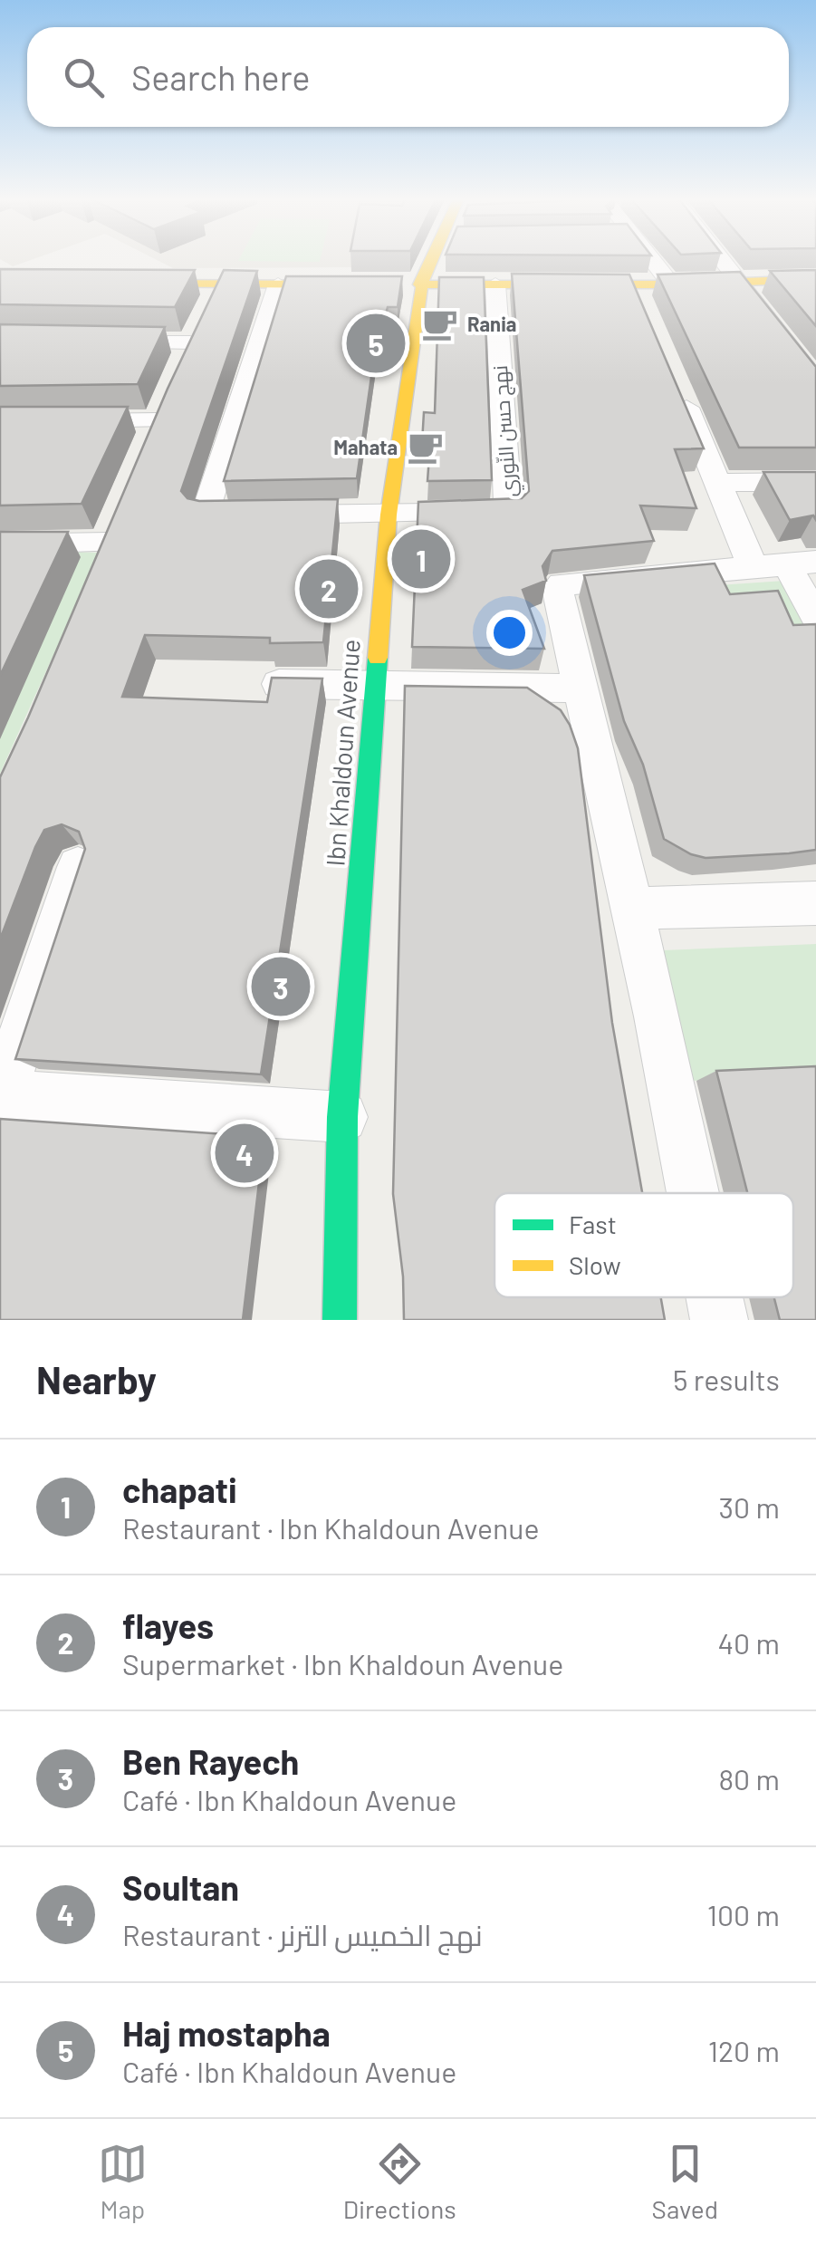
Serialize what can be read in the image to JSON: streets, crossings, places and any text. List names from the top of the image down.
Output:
{
  "streets": {
    "street": ["نهج حسن النّوري", "Ibn Khaldoun Avenue"]
  },
  "crossings": [
    ["نهج حسن النّوري", "Ibn Khaldoun Avenue"]
  ],
  "places": {
    "cafe": ["Rania", "Mahata"]
  },
  "legend": ["Fast", "Slow"],
  "page": {
    "search": "Search here",
    "pins": [
      "5",
      "1",
      "2",
      "3",
      "4"
    ],
    "heading": ["Nearby", "5 results"],
    "list": [
      {
        "mark": "1",
        "name": "chapati",
        "note": "Restaurant · Ibn Khaldoun Avenue",
        "value": "30 m"
      },
      {
        "mark": "2",
        "name": "flayes",
        "note": "Supermarket · Ibn Khaldoun Avenue",
        "value": "40 m"
      },
      {
        "mark": "3",
        "name": "Ben Rayech",
        "note": "Café · Ibn Khaldoun Avenue",
        "value": "80 m"
      },
      {
        "mark": "4",
        "name": "Soultan",
        "note": "Restaurant · نهج الخميس الترنر",
        "value": "100 m"
      },
      {
        "mark": "5",
        "name": "Haj mostapha",
        "note": "Café · Ibn Khaldoun Avenue",
        "value": "120 m"
      }
    ],
    "nav": ["Map", "Directions", "Saved"]
  }
}
